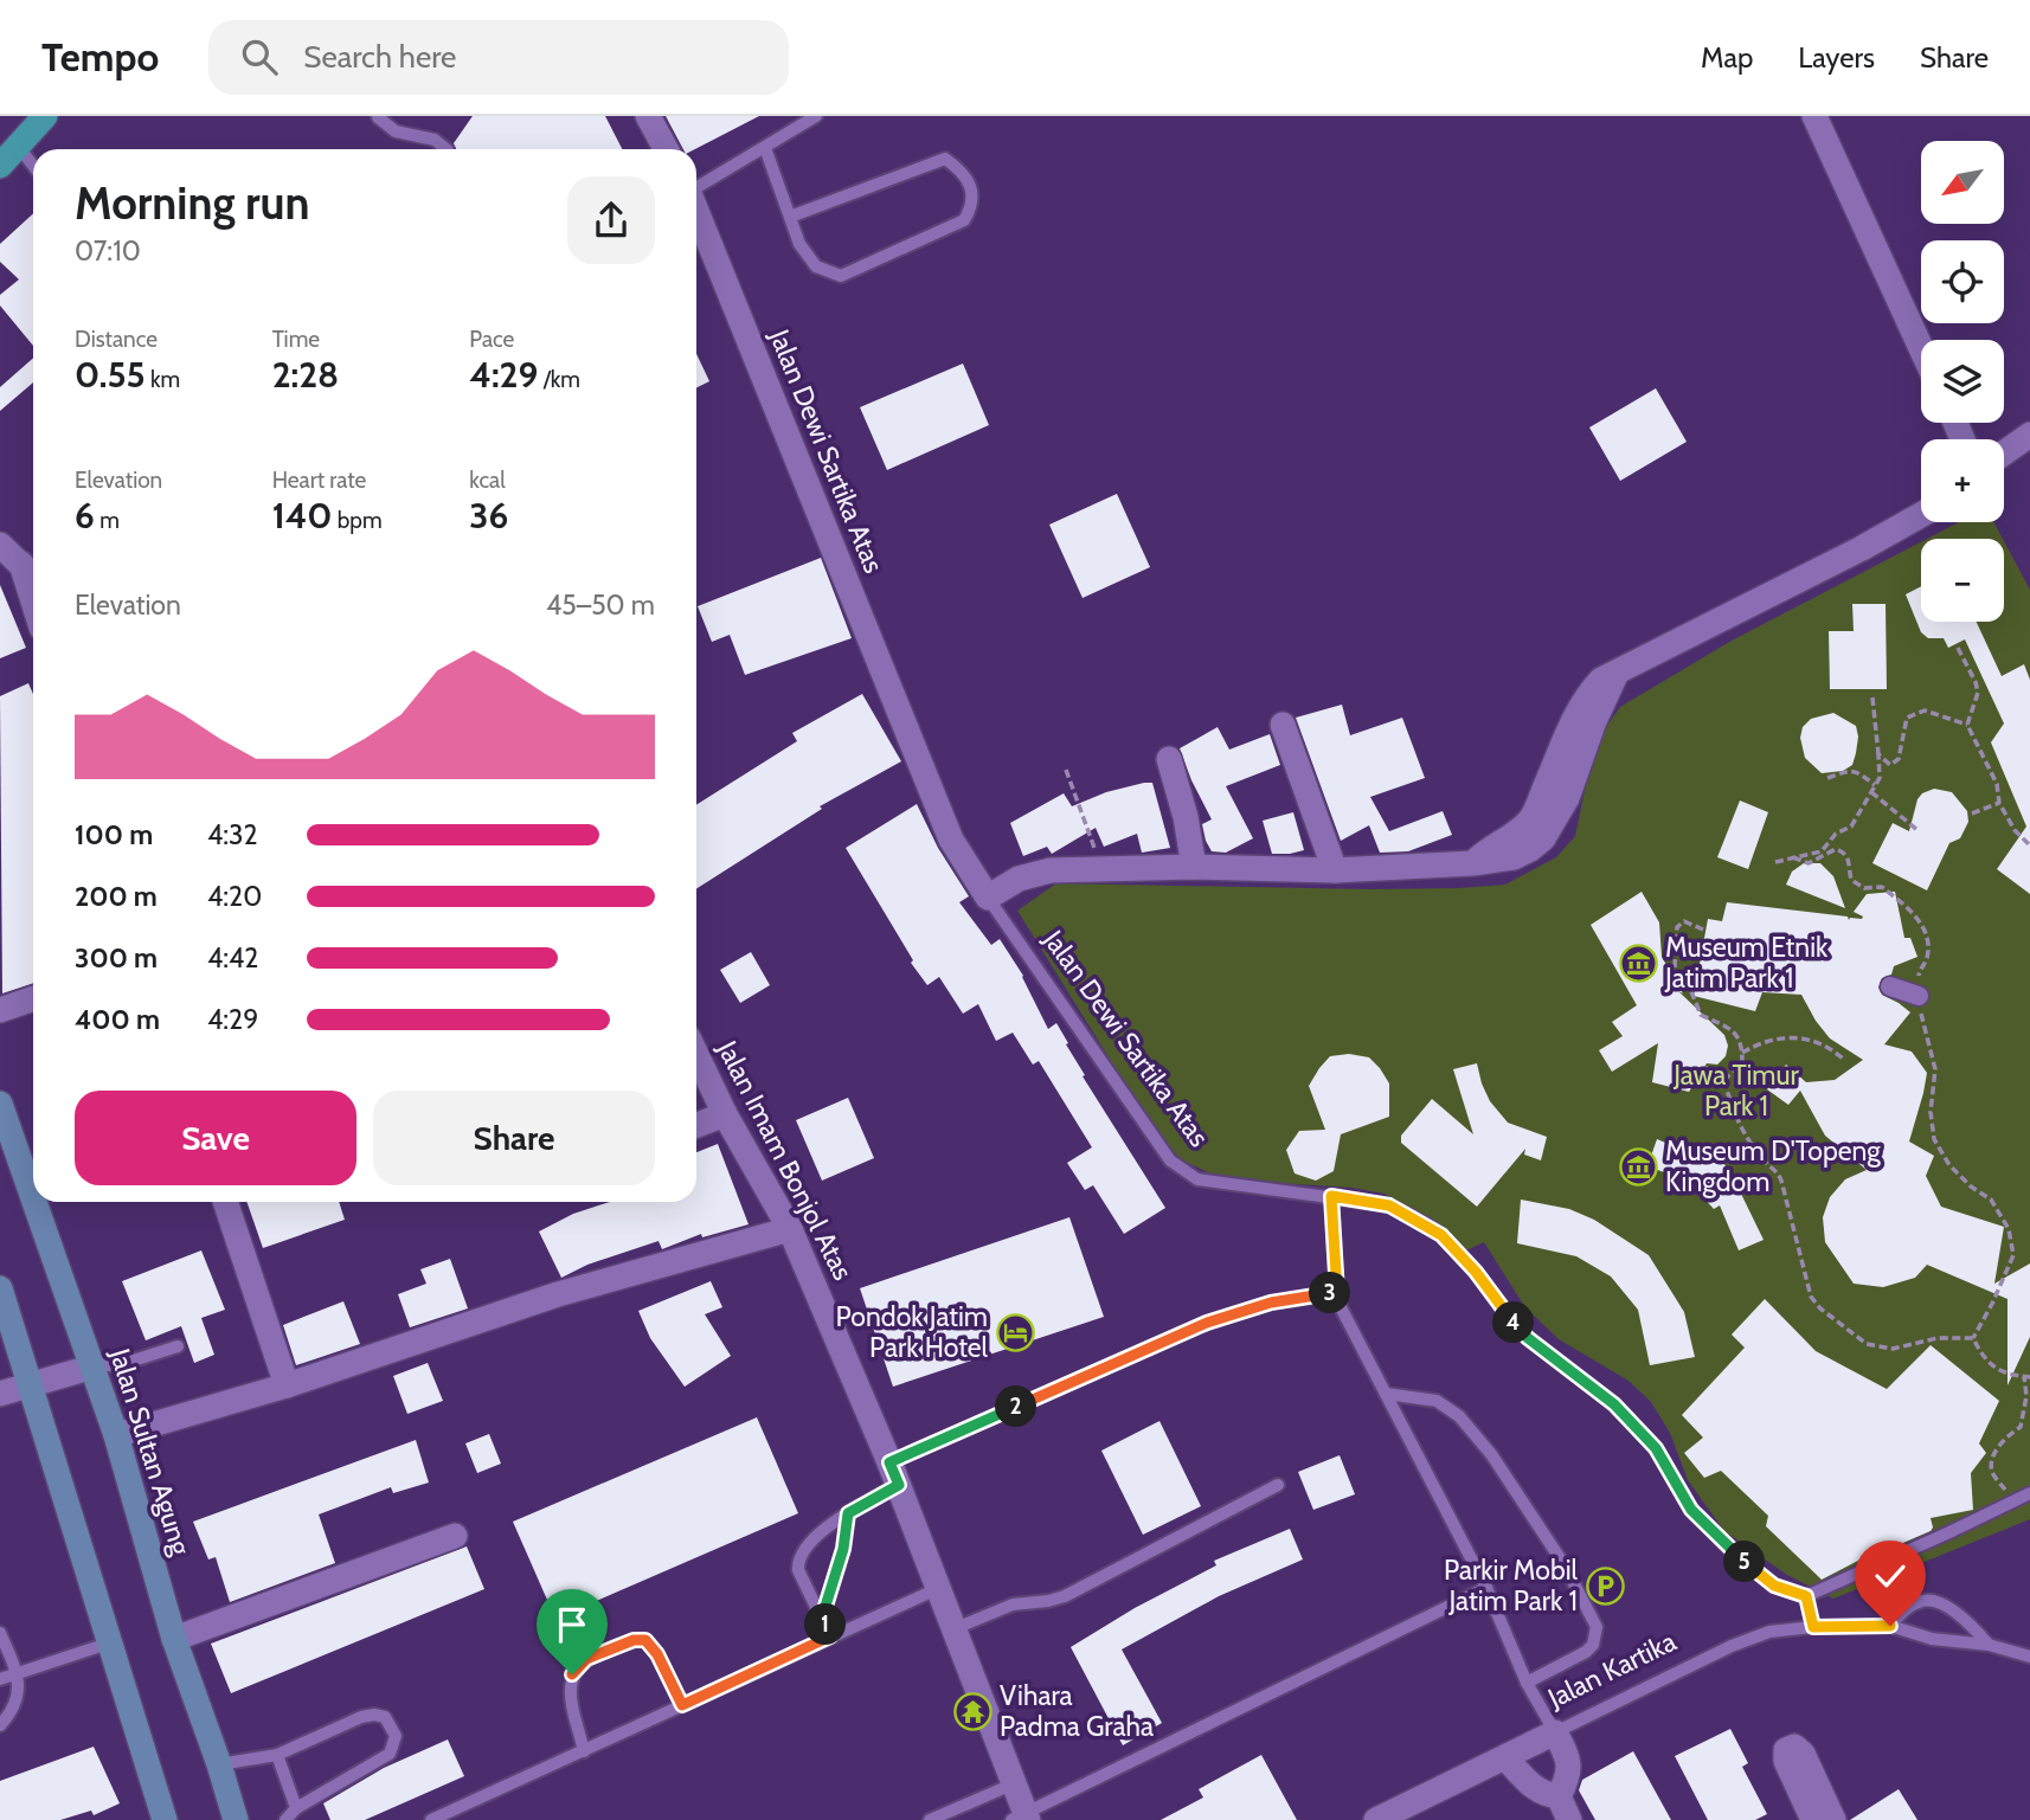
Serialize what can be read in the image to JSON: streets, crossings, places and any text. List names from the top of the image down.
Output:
{
  "streets": {
    "main road": ["Jalan Sultan Agung"],
    "street": ["Jalan Dewi Sartika Atas", "Jalan Imam Bonjol Atas", "Jalan Kartika"]
  },
  "parks": ["Jawa Timur Park 1"],
  "places": {
    "museum": ["Museum Etnik Jatim Park 1", "Museum D'Topeng Kingdom"],
    "hotel": ["Pondok Jatim Park Hotel"],
    "parking": ["Parkir Mobil Jatim Park 1"],
    "temple": ["Vihara Padma Graha"]
  },
  "north": "bottom left",
  "page": {
    "header": "Tempo",
    "search": "Search here",
    "nav": ["Map", "Layers", "Share"],
    "map_buttons": ["+", "−"],
    "heading": ["Morning run", "07:10"],
    "stats": [
      ["Distance", "0.55 km"],
      ["Time", "2:28"],
      ["Pace", "4:29 /km"],
      ["Elevation", "6 m"],
      ["Heart rate", "140 bpm"],
      ["kcal", "36"]
    ],
    "chart": ["Elevation", "45–50 m"],
    "list": [
      {
        "name": "100 m",
        "note": "4:32"
      },
      {
        "name": "200 m",
        "note": "4:20"
      },
      {
        "name": "300 m",
        "note": "4:42"
      },
      {
        "name": "400 m",
        "note": "4:29"
      }
    ],
    "buttons": ["Save", "Share"],
    "pins": [
      "3",
      "4",
      "2",
      "5",
      "1"
    ]
  }
}
